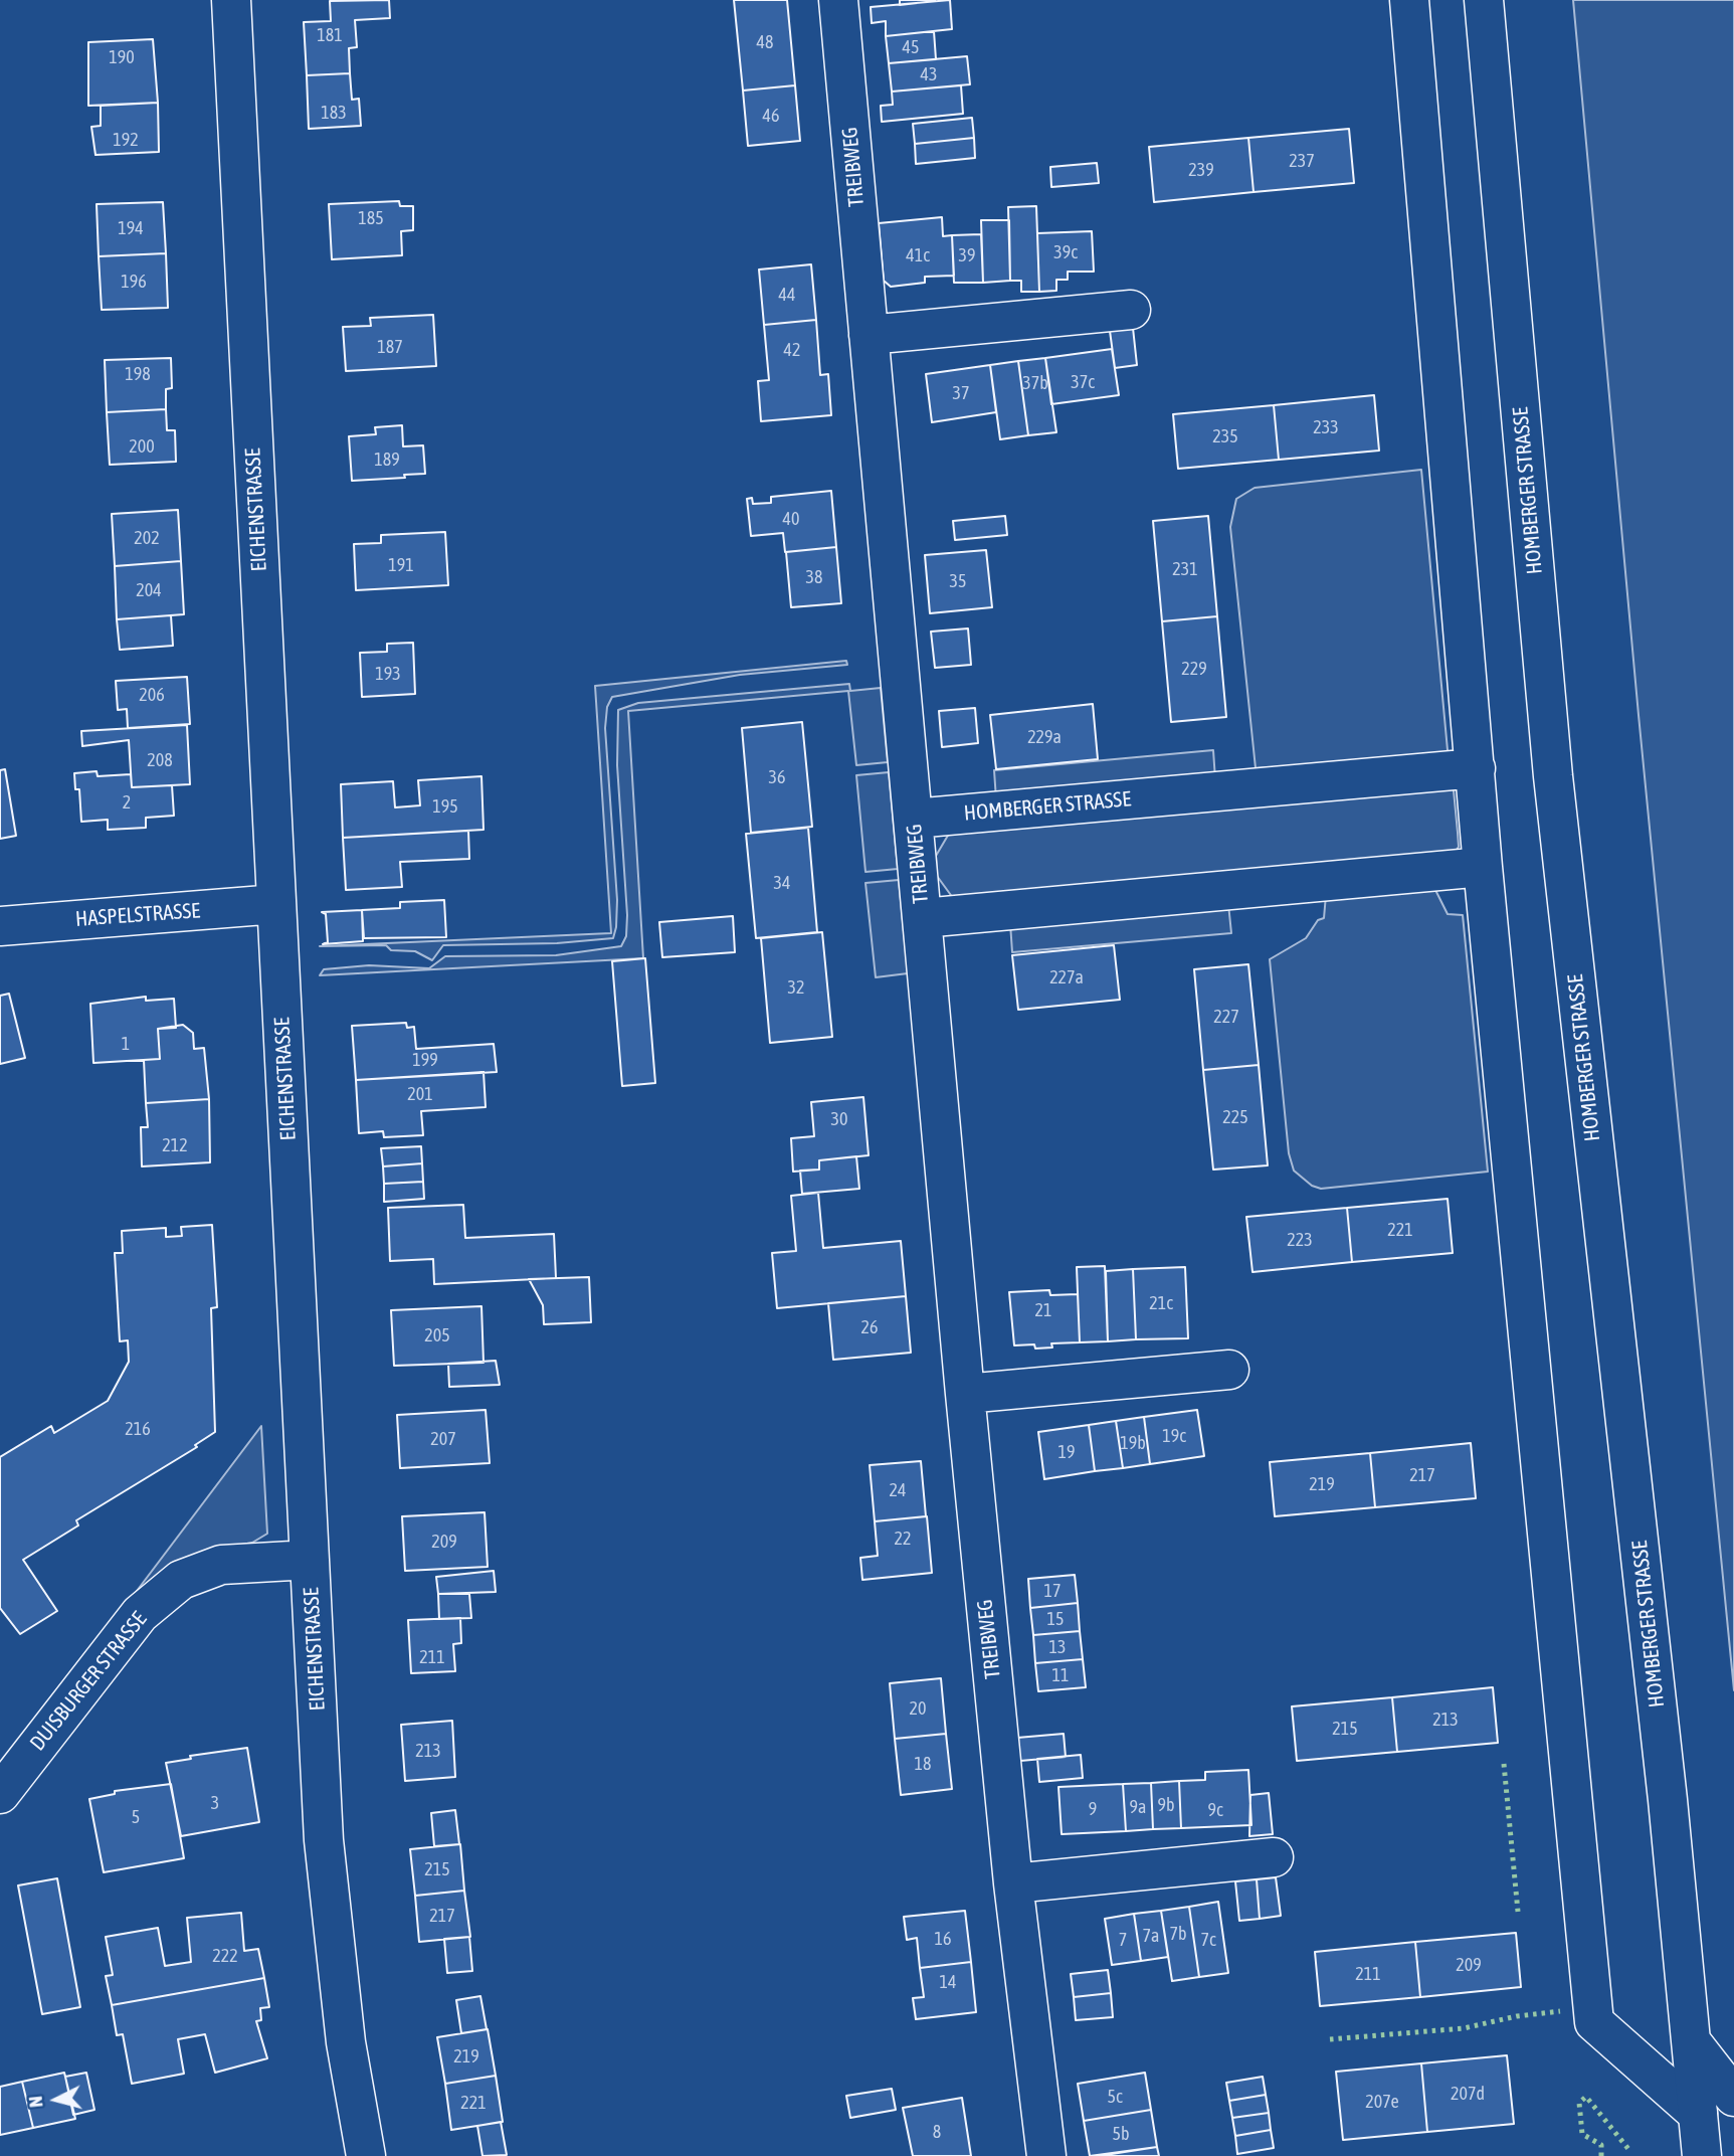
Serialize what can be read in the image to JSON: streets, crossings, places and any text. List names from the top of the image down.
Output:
{
  "streets": {
    "street": [
      "TREIBWEG",
      "HOMBERGER STRASSE",
      "EICHENSTRASSE",
      "HASPELSTRASSE",
      "DUISBURGER STRASSE"
    ]
  },
  "crossings": [
    ["TREIBWEG", "HOMBERGER STRASSE"],
    ["EICHENSTRASSE", "HASPELSTRASSE"],
    ["EICHENSTRASSE", "DUISBURGER STRASSE"]
  ],
  "house_numbers": [
    "181",
    "48",
    "45",
    "190",
    "43",
    "183",
    "46",
    "192",
    "237",
    "239",
    "185",
    "194",
    "39c",
    "41c",
    "39",
    "196",
    "44",
    "187",
    "42",
    "198",
    "37c",
    "37b",
    "37",
    "233",
    "235",
    "200",
    "189",
    "40",
    "202",
    "191",
    "231",
    "38",
    "35",
    "204",
    "229",
    "193",
    "206",
    "229a",
    "208",
    "36",
    "2",
    "195",
    "34",
    "227a",
    "32",
    "227",
    "1",
    "199",
    "201",
    "225",
    "30",
    "212",
    "221",
    "223",
    "21c",
    "21",
    "26",
    "205",
    "216",
    "19c",
    "207",
    "19b",
    "19",
    "217",
    "219",
    "24",
    "22",
    "209",
    "17",
    "15",
    "13",
    "211",
    "11",
    "20",
    "213",
    "215",
    "213",
    "18",
    "3",
    "9b",
    "9a",
    "9",
    "9c",
    "5",
    "215",
    "217",
    "7b",
    "7a",
    "16",
    "7",
    "7c",
    "222",
    "209",
    "211",
    "14",
    "219",
    "207d",
    "5c",
    "207e",
    "221",
    "8",
    "5b"
  ],
  "north": "left"
}
